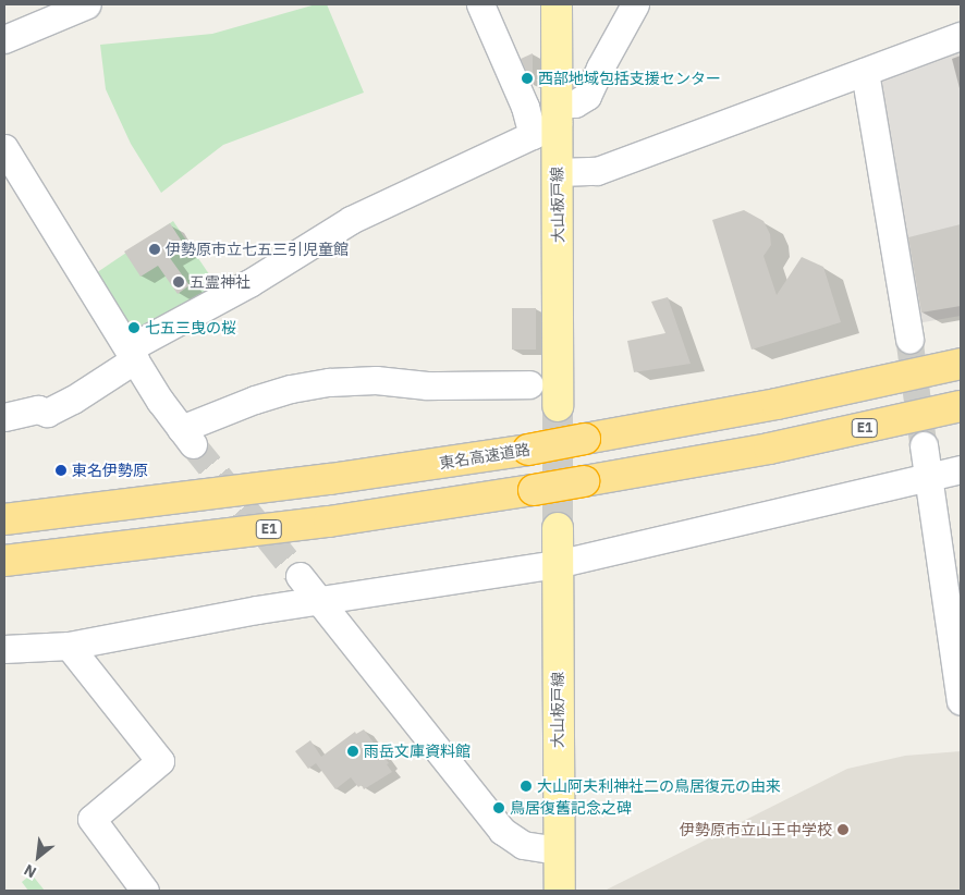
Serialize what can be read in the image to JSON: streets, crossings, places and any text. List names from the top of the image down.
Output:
{
  "streets": {
    "highway": ["E1", "東名高速道路"],
    "main road": ["大山板戸線"]
  },
  "places": [
    "西部地域包括支援センター",
    "伊勢原市立七五三引児童館",
    "五霊神社",
    "七五三曳の桜",
    "東名伊勢原",
    "雨岳文庫資料館",
    "大山阿夫利神社二の鳥居復元の由来",
    "鳥居復舊記念之碑",
    "伊勢原市立山王中学校"
  ],
  "north": "bottom left"
}
